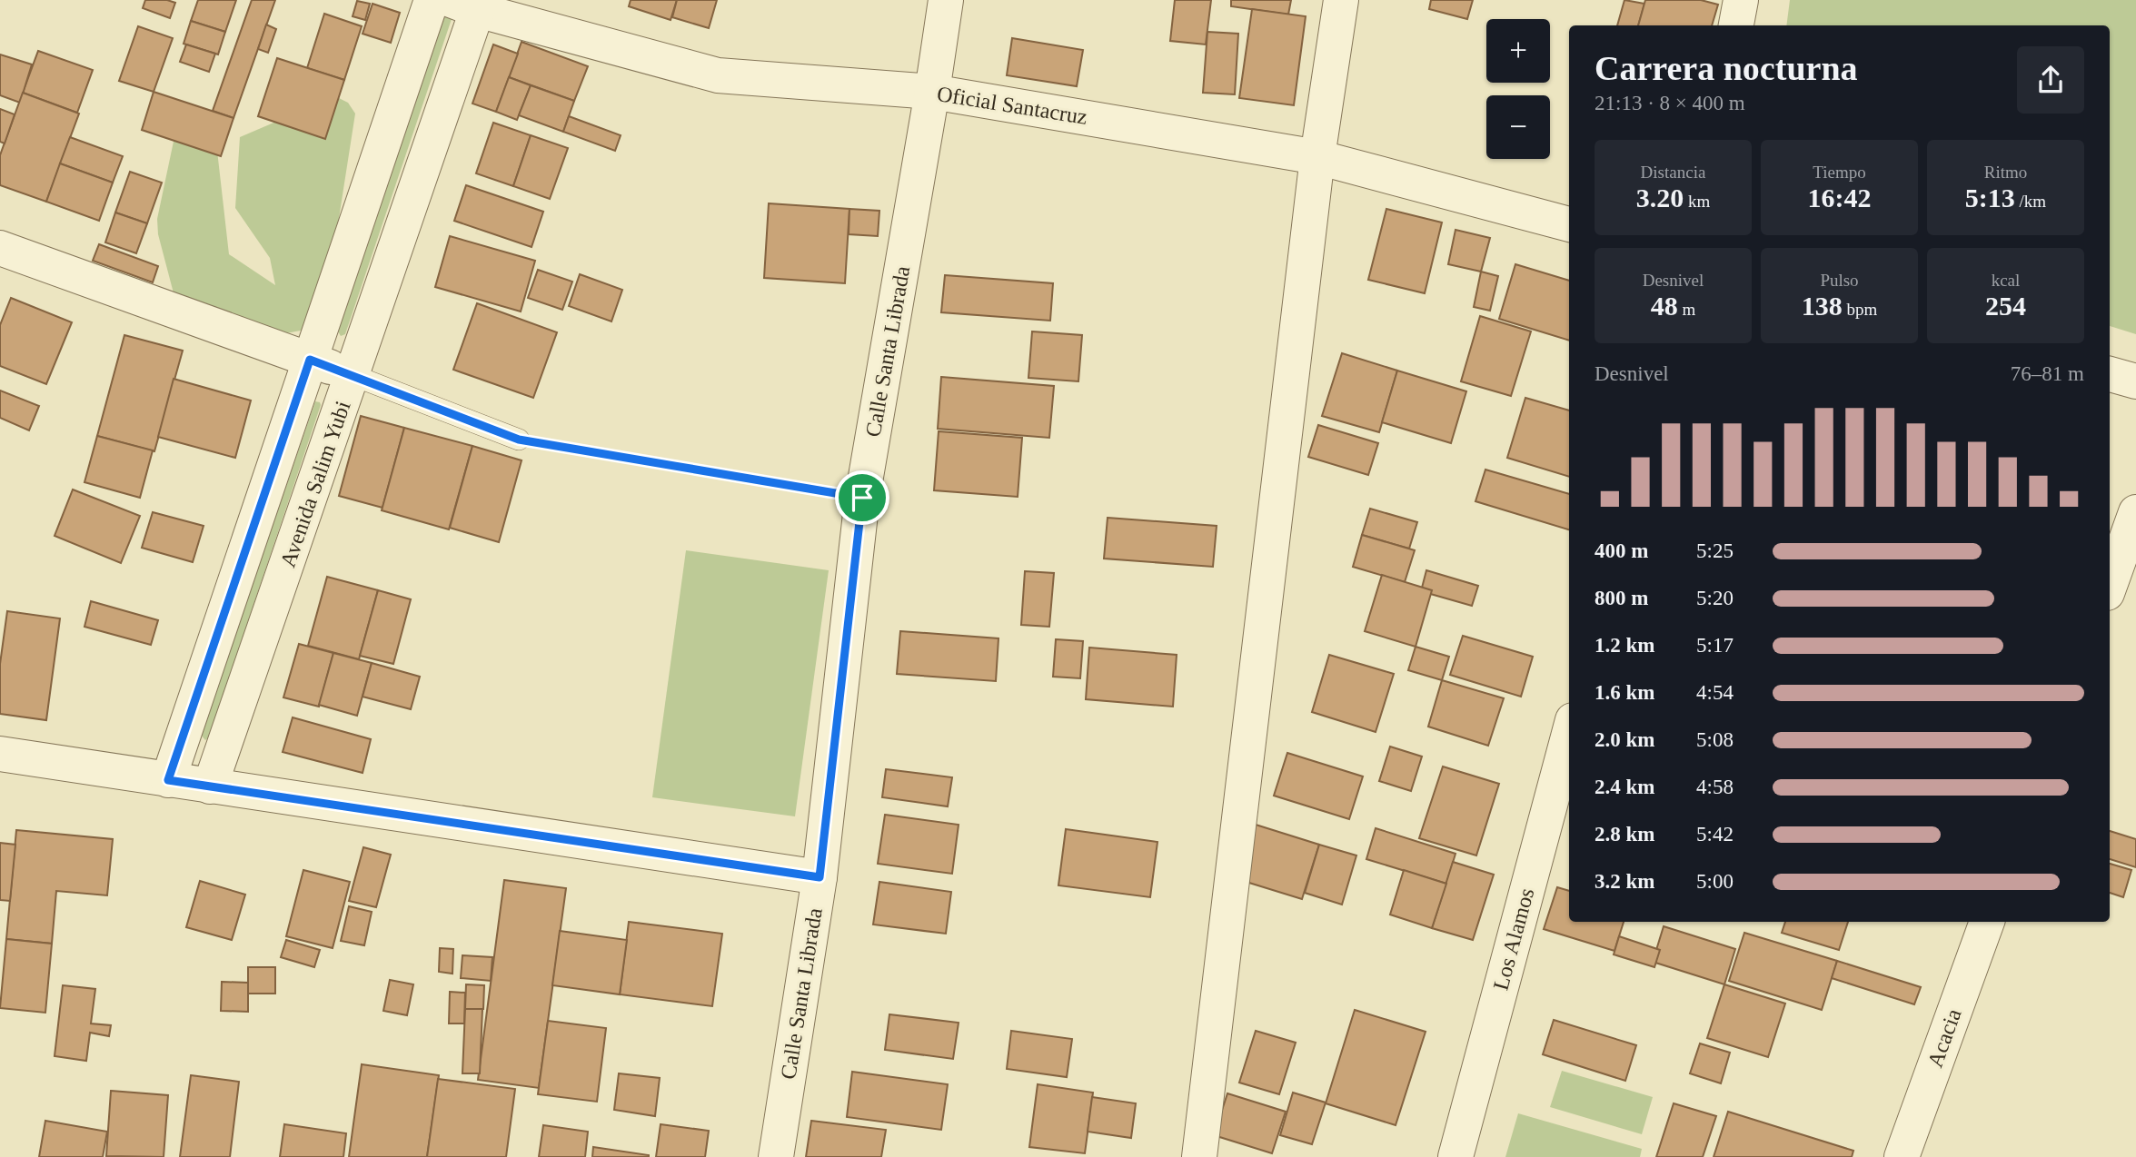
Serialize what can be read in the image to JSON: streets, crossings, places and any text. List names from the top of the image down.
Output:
{
  "streets": {
    "street": [
      "Oficial Santacruz",
      "Calle Santa Librada",
      "Avenida Salim Yubi",
      "Los Alamos",
      "Acacia"
    ]
  },
  "crossings": [
    ["Oficial Santacruz", "Calle Santa Librada"],
    ["Oficial Santacruz", "Avenida Salim Yubi"]
  ],
  "page": {
    "map_buttons": ["+", "−"],
    "heading": ["Carrera nocturna", "21:13 · 8 × 400 m"],
    "stats": [
      ["Distancia", "3.20 km"],
      ["Tiempo", "16:42"],
      ["Ritmo", "5:13 /km"],
      ["Desnivel", "48 m"],
      ["Pulso", "138 bpm"],
      ["kcal", "254"]
    ],
    "chart": ["Desnivel", "76–81 m"],
    "list": [
      {
        "name": "400 m",
        "note": "5:25"
      },
      {
        "name": "800 m",
        "note": "5:20"
      },
      {
        "name": "1.2 km",
        "note": "5:17"
      },
      {
        "name": "1.6 km",
        "note": "4:54"
      },
      {
        "name": "2.0 km",
        "note": "5:08"
      },
      {
        "name": "2.4 km",
        "note": "4:58"
      },
      {
        "name": "2.8 km",
        "note": "5:42"
      },
      {
        "name": "3.2 km",
        "note": "5:00"
      }
    ]
  }
}
